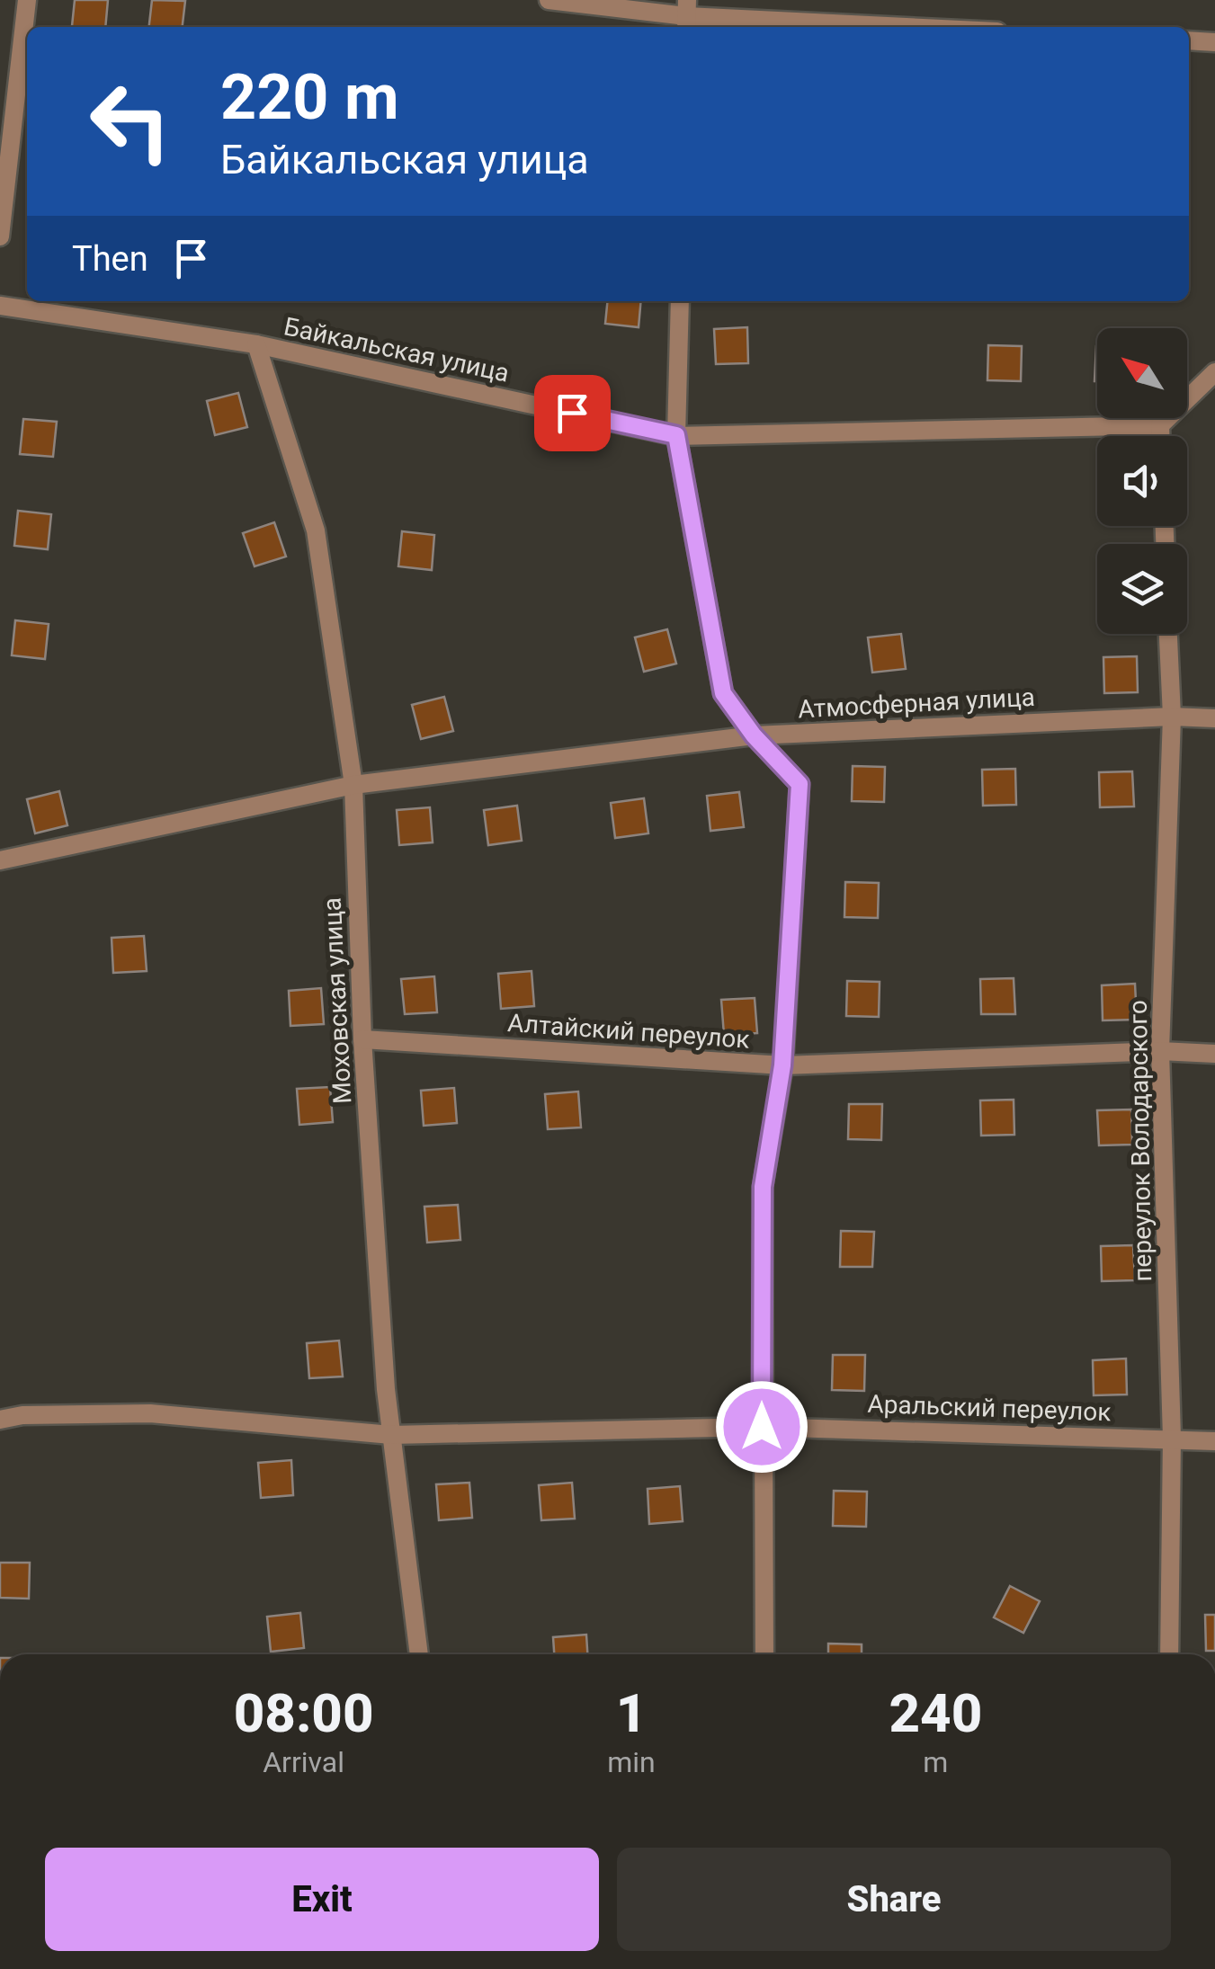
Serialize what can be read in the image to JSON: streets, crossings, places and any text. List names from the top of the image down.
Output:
{
  "streets": {
    "street": [
      "Байкальская улица",
      "Атмосферная улица",
      "Моховская улица",
      "Алтайский переулок",
      "переулок Володарского",
      "Аральский переулок"
    ]
  },
  "crossings": [
    ["Байкальская улица", "Моховская улица"],
    ["Атмосферная улица", "Моховская улица"],
    ["Атмосферная улица", "переулок Володарского"],
    ["Моховская улица", "Алтайский переулок"],
    ["Моховская улица", "Аральский переулок"],
    ["Алтайский переулок", "переулок Володарского"],
    ["переулок Володарского", "Аральский переулок"]
  ],
  "north": "top left",
  "page": {
    "turn": ["220 m", "Байкальская улица"],
    "then": "Then",
    "eta": [
      "08:00",
      "Arrival",
      "1",
      "min",
      "240",
      "m"
    ],
    "buttons": ["Exit", "Share"]
  }
}
